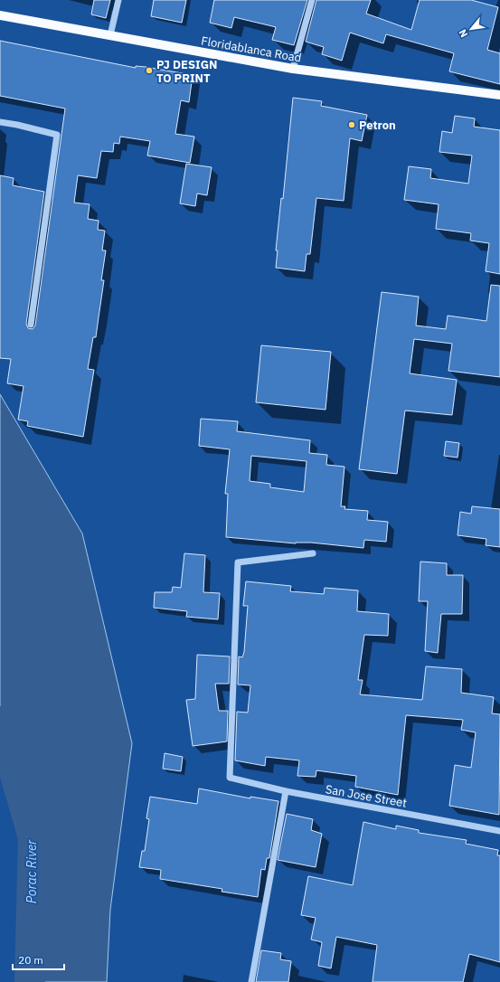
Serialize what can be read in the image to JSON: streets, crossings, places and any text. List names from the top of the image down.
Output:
{
  "streets": {
    "main road": ["Floridablanca Road"],
    "street": ["San Jose Street"]
  },
  "water": ["Porac River"],
  "places": ["PJ DESIGN TO PRINT", "Petron"],
  "scale_bar": "20 m",
  "north": "bottom left"
}
